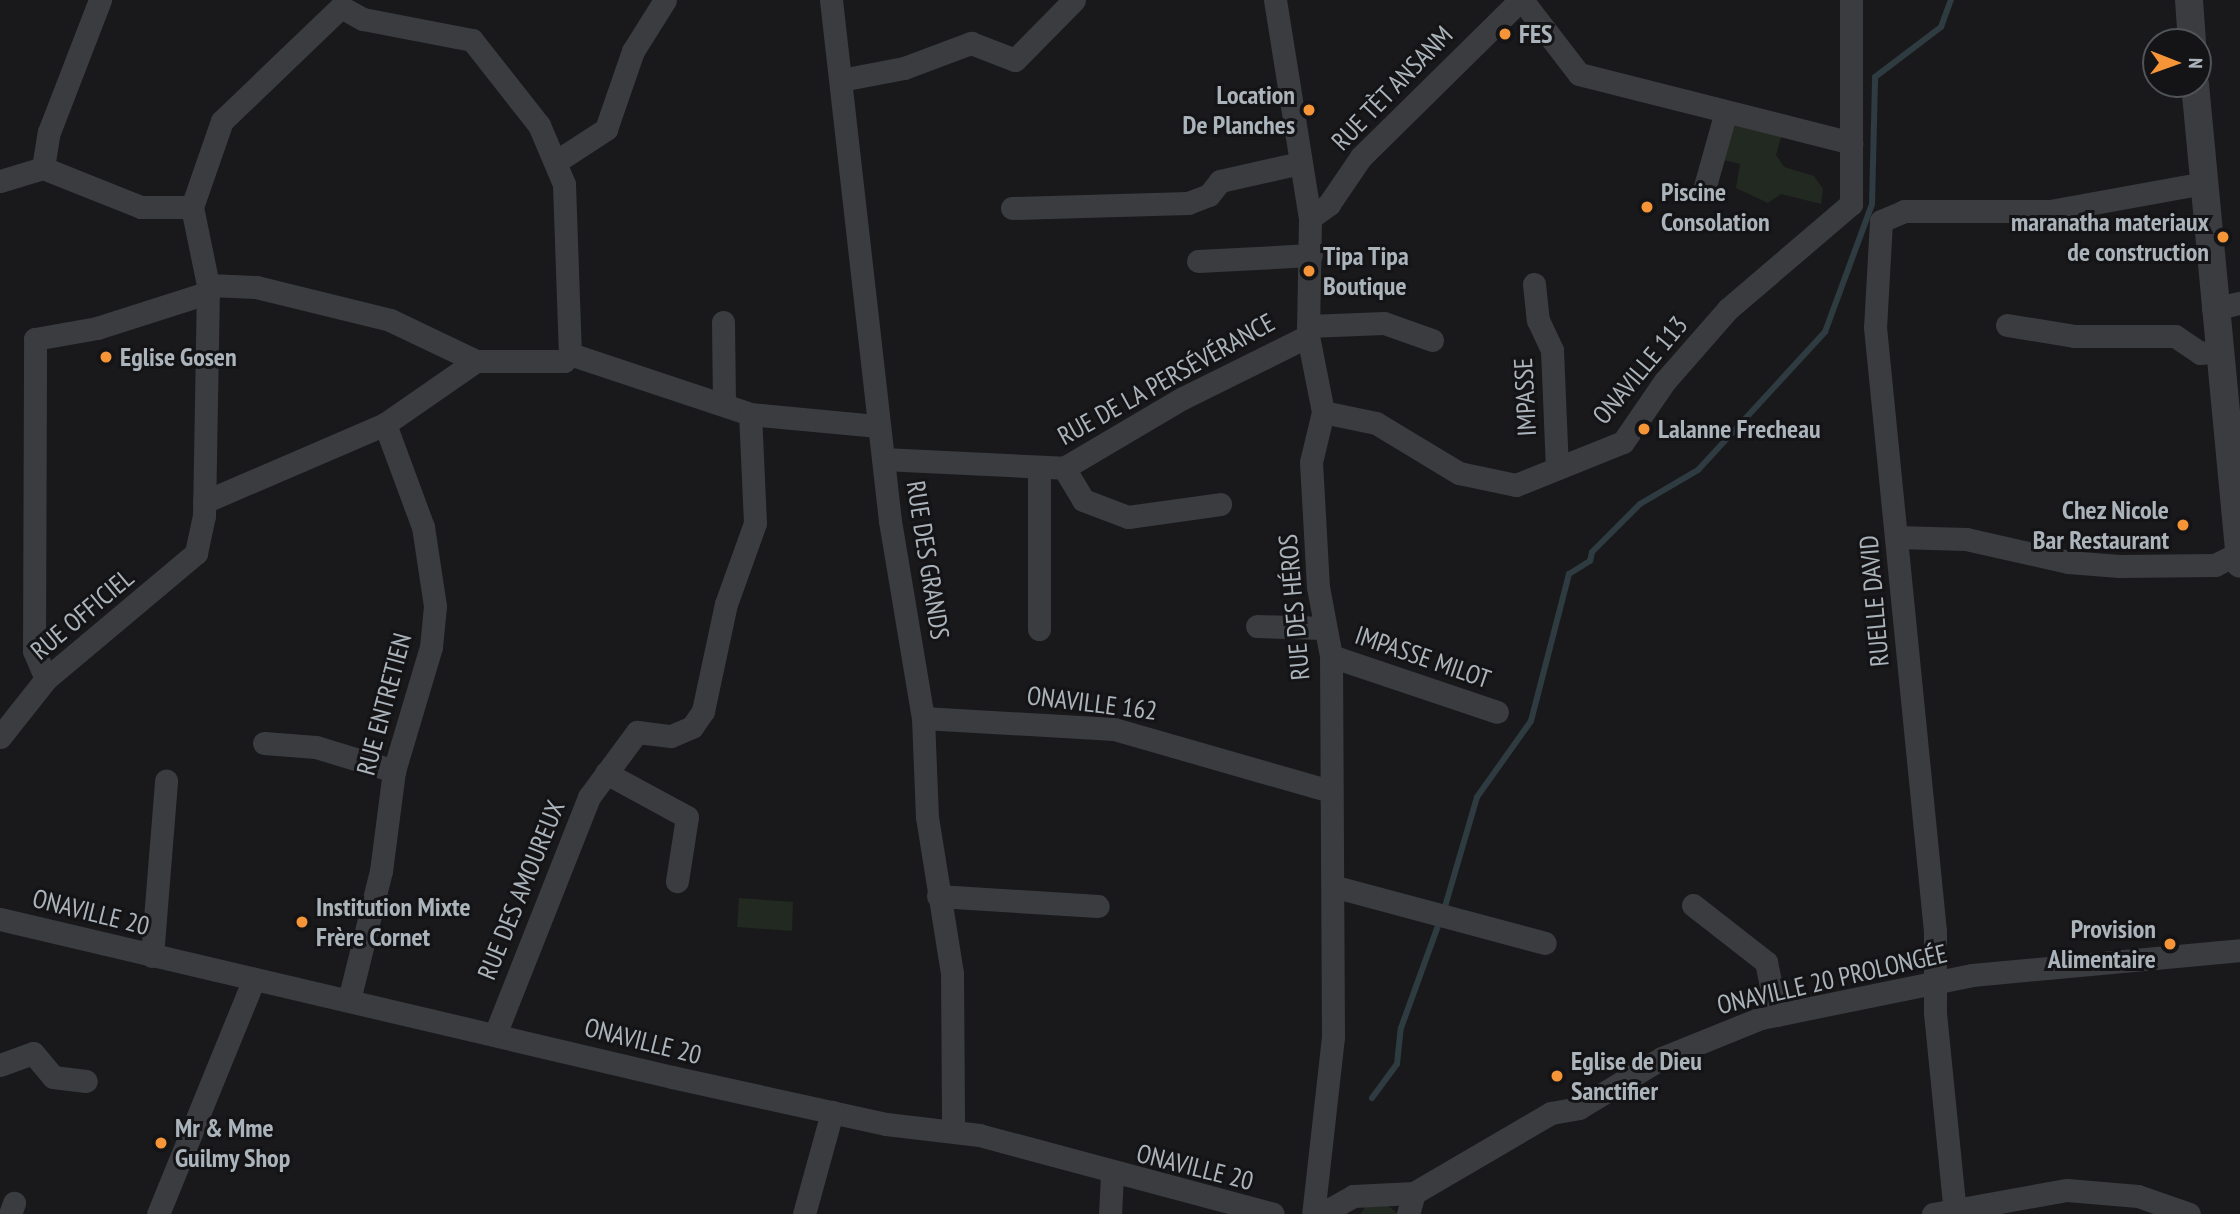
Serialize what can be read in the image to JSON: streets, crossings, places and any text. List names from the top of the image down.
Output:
{
  "streets": {
    "street": [
      "RUE TÈT ANSANM",
      "ONAVILLE 113",
      "RUE DE LA PERSÉVÉRANCE",
      "IMPASSE",
      "RUE DES GRANDS",
      "RUELLE DAVID",
      "RUE DES HÉROS",
      "RUE OFFICIEL",
      "IMPASSE MILOT",
      "ONAVILLE 162",
      "RUE ENTRETIEN",
      "RUE DES AMOUREUX",
      "ONAVILLE 20",
      "ONAVILLE 20 PROLONGÉE"
    ]
  },
  "crossings": [
    ["RUE TÈT ANSANM", "RUE DES HÉROS"],
    ["ONAVILLE 113", "IMPASSE"],
    ["ONAVILLE 113", "RUELLE DAVID"],
    ["ONAVILLE 113", "RUE DES HÉROS"],
    ["RUE DE LA PERSÉVÉRANCE", "RUE DES GRANDS"],
    ["RUE DE LA PERSÉVÉRANCE", "RUE DES HÉROS"],
    ["RUE DES GRANDS", "ONAVILLE 162"],
    ["RUE DES GRANDS", "ONAVILLE 20"],
    ["RUELLE DAVID", "ONAVILLE 20 PROLONGÉE"],
    ["RUE DES HÉROS", "IMPASSE MILOT"],
    ["RUE DES HÉROS", "ONAVILLE 162"],
    ["RUE ENTRETIEN", "ONAVILLE 20"],
    ["RUE DES AMOUREUX", "ONAVILLE 20"]
  ],
  "places": [
    "FES",
    "Location De Planches",
    "Piscine Consolation",
    "maranatha materiaux de construction",
    "Tipa Tipa Boutique",
    "Eglise Gosen",
    "Lalanne Frecheau",
    "Chez Nicole Bar Restaurant",
    "Institution Mixte Frère Cornet",
    "Provision Alimentaire",
    "Eglise de Dieu Sanctifier",
    "Mr & Mme Guilmy Shop"
  ],
  "north": "right"
}
